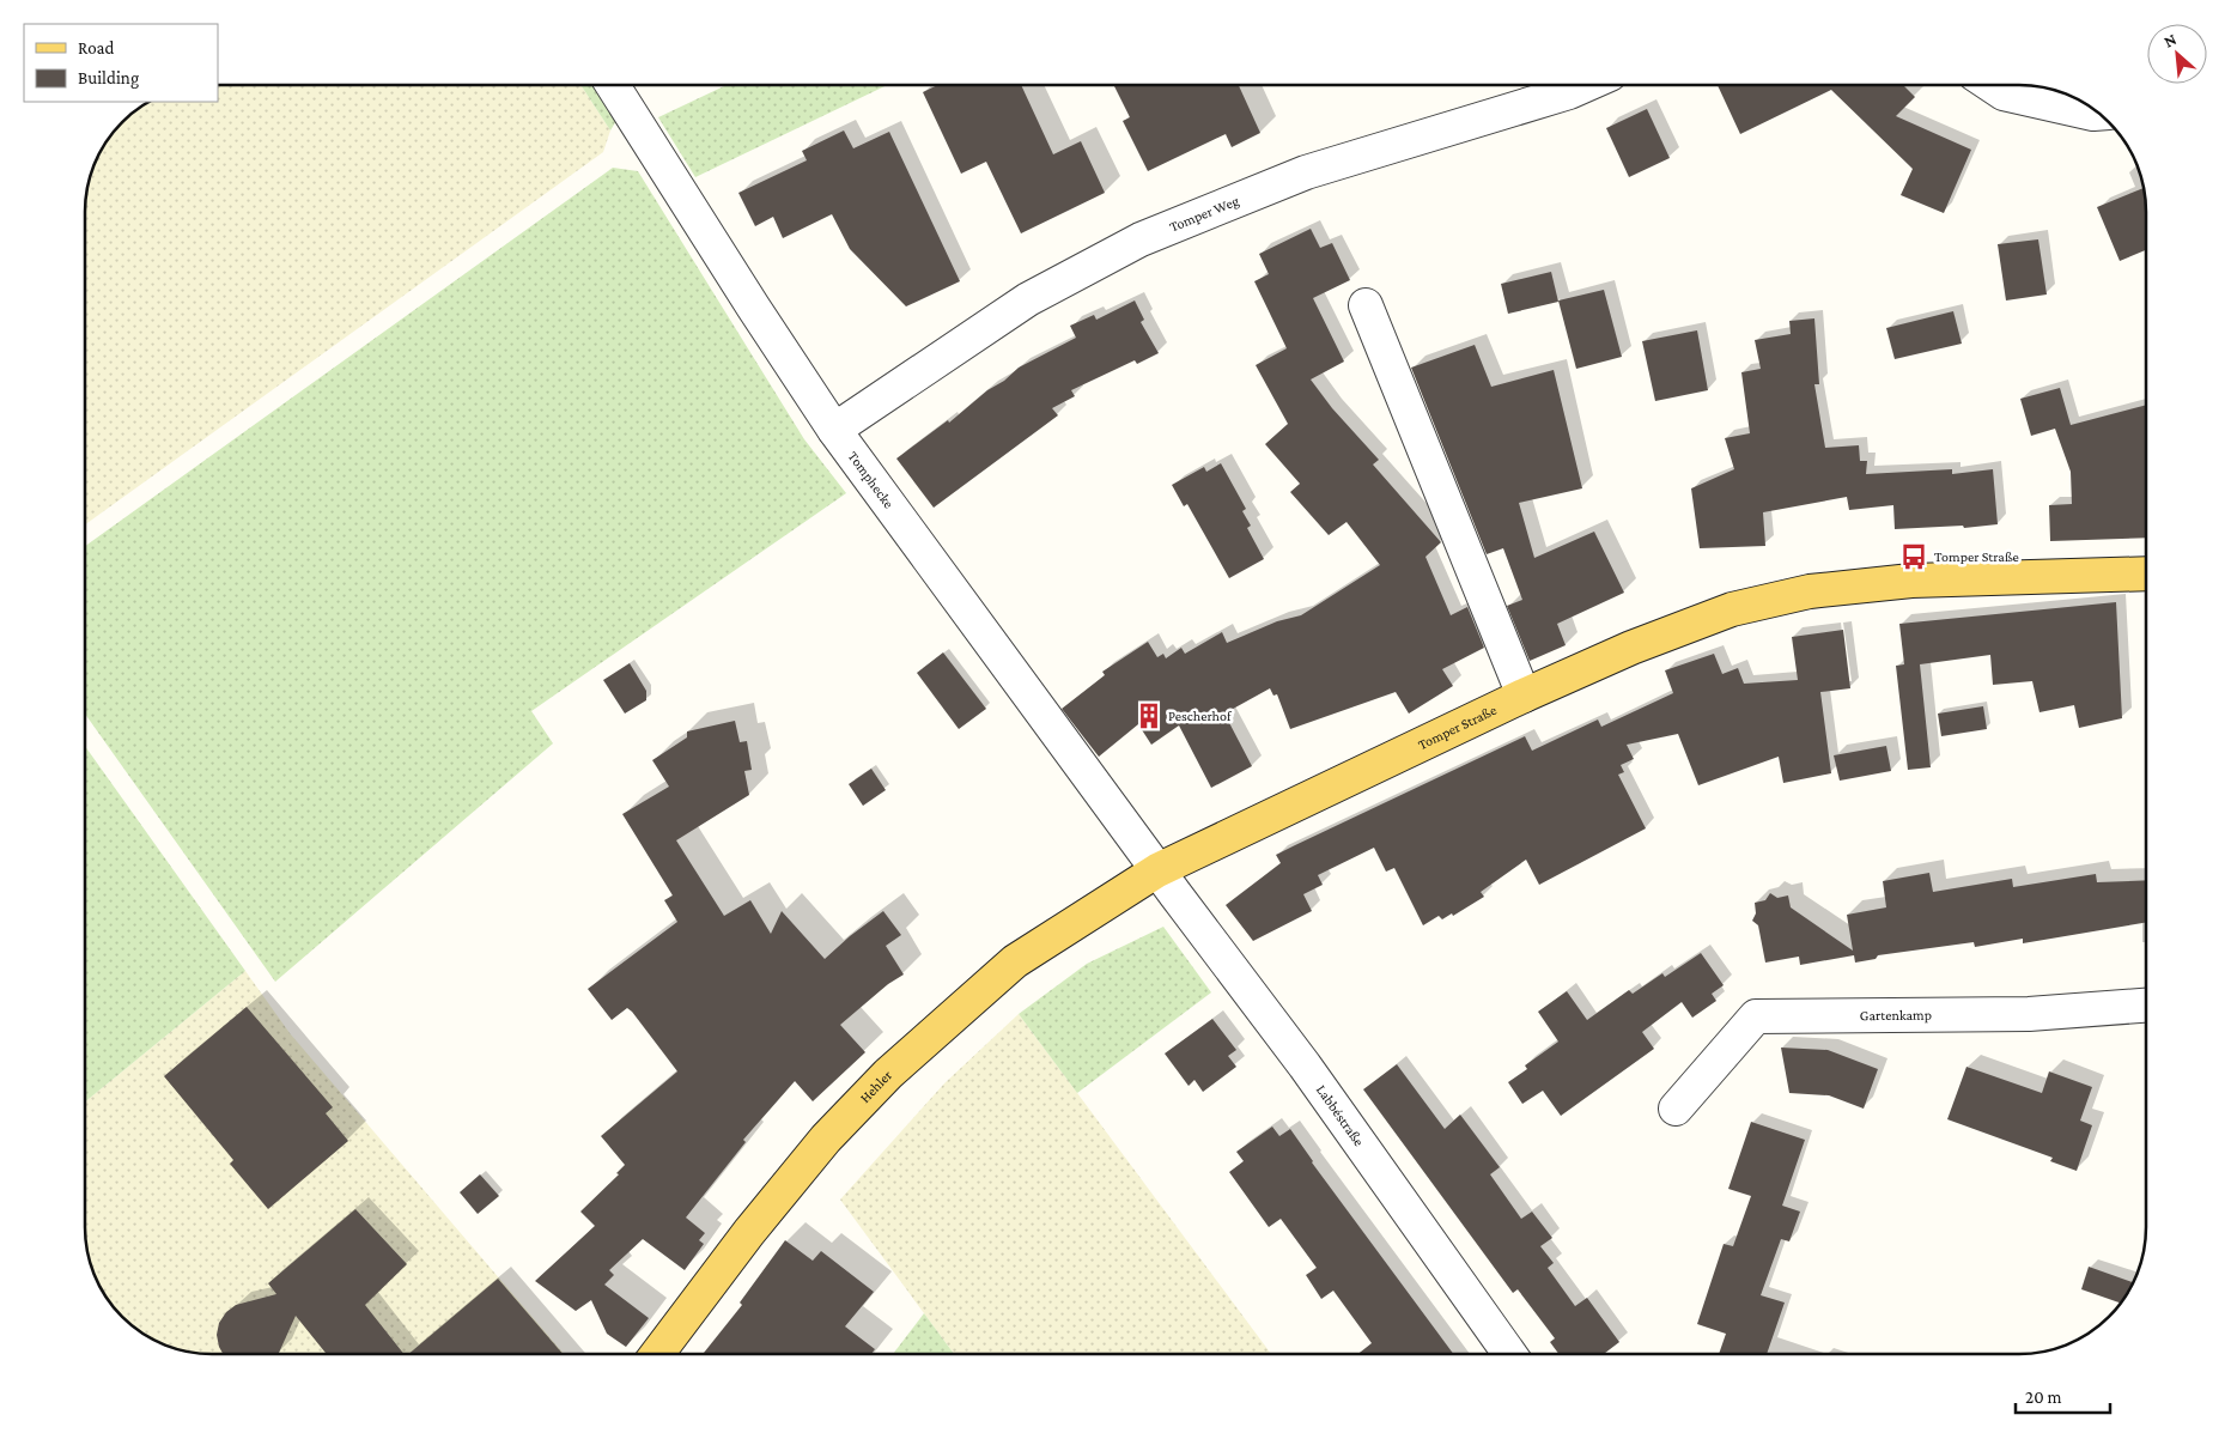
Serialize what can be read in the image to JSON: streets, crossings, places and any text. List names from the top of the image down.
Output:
{
  "streets": {
    "main road": ["Tomper Straße", "Hehler"],
    "street": [
      "Tomper Weg",
      "Tomphecke",
      "Gartenkamp",
      "Labbéstraße"
    ]
  },
  "crossings": [
    ["Tomper Weg", "Tomphecke"],
    ["Tomphecke", "Tomper Straße"],
    ["Tomphecke", "Hehler"],
    ["Tomphecke", "Labbéstraße"],
    ["Tomper Straße", "Hehler"],
    ["Tomper Straße", "Labbéstraße"],
    ["Hehler", "Labbéstraße"]
  ],
  "places": {
    "bus stop": ["Tomper Straße"],
    "building": ["Pescherhof"]
  },
  "legend": ["Road", "Building"],
  "scale_bar": "20 m",
  "north": "top left"
}
